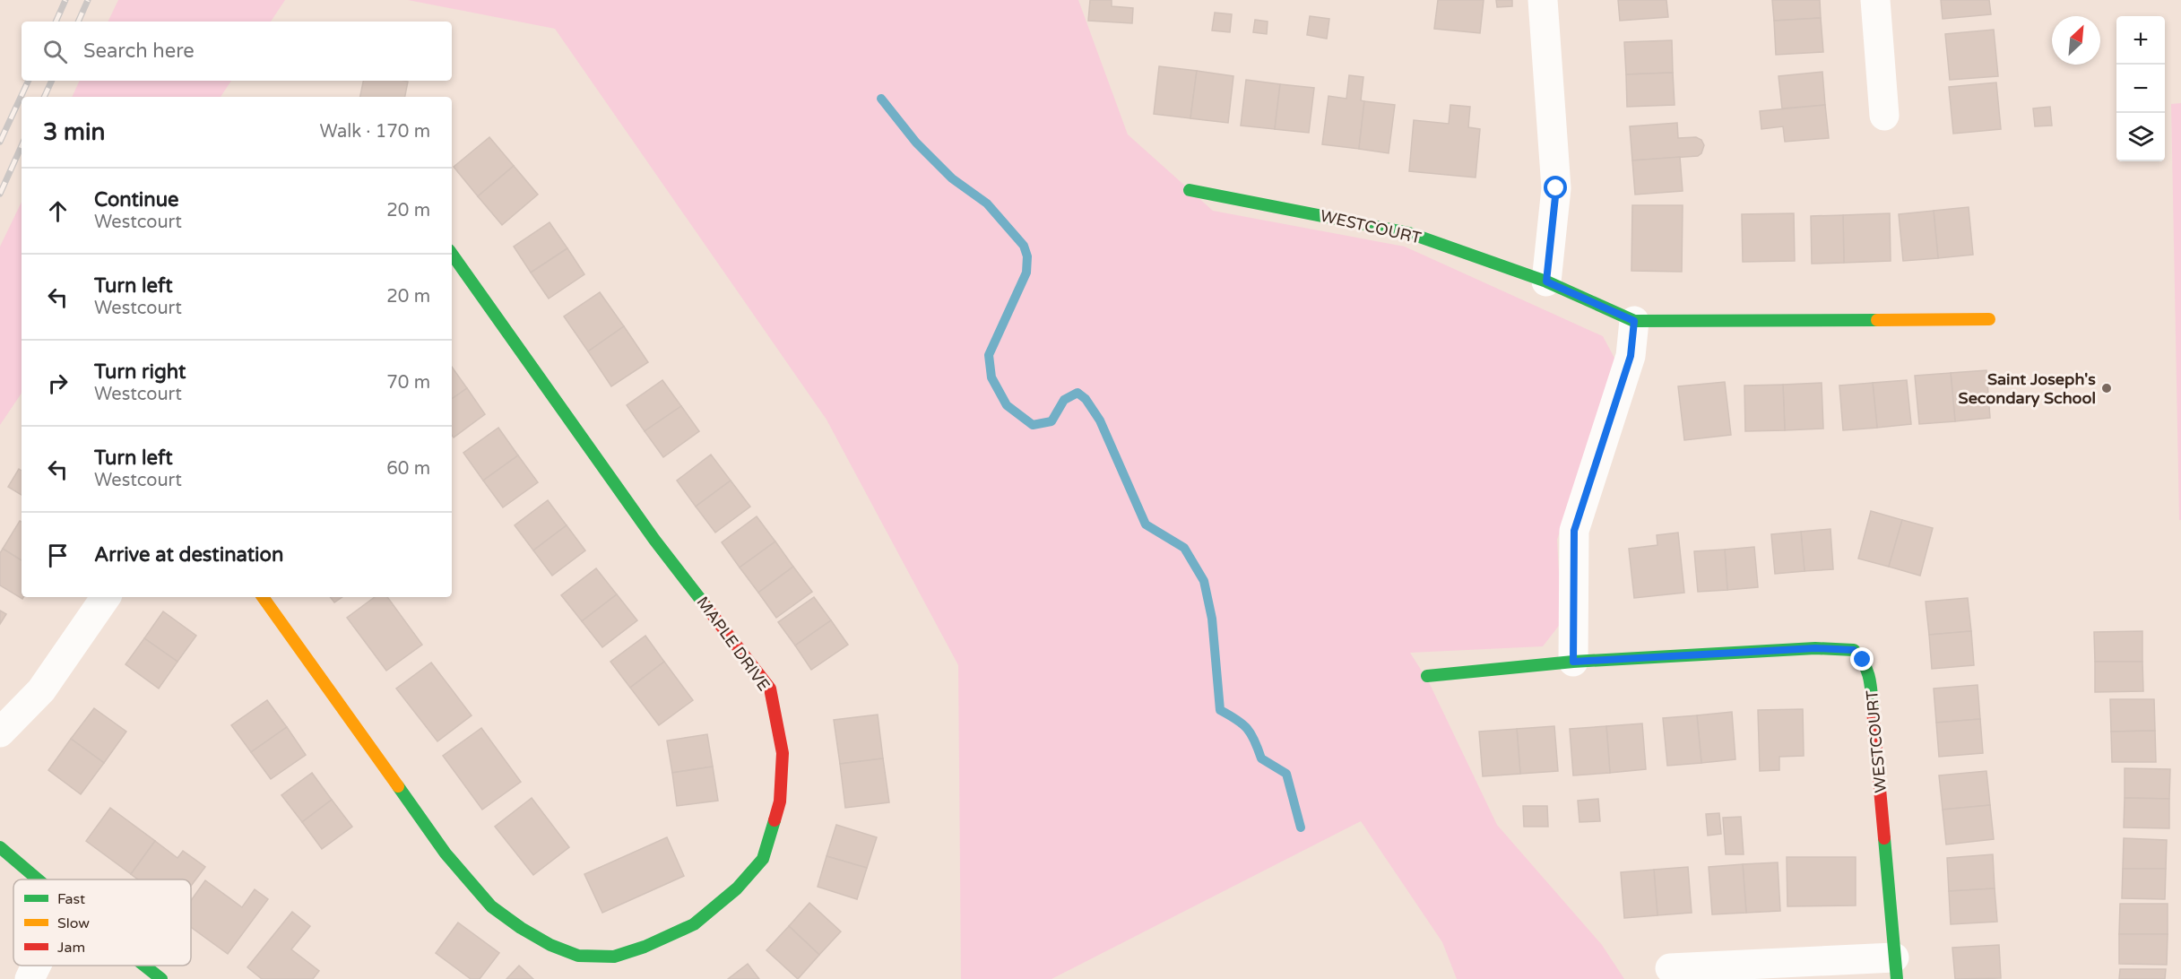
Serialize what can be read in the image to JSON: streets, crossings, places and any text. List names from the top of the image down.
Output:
{
  "streets": {
    "street": ["WESTCOURT", "MAPLE DRIVE"]
  },
  "places": ["Saint Joseph's Secondary School"],
  "legend": ["Fast", "Slow", "Jam"],
  "north": "top right",
  "page": {
    "map_buttons": ["+", "−"],
    "search": "Search here",
    "heading": ["3 min", "Walk · 170 m"],
    "list": [
      ["Continue", "Westcourt", "20 m"],
      ["Turn left", "Westcourt", "20 m"],
      ["Turn right", "Westcourt", "70 m"],
      ["Turn left", "Westcourt", "60 m"],
      "Arrive at destination"
    ]
  }
}
